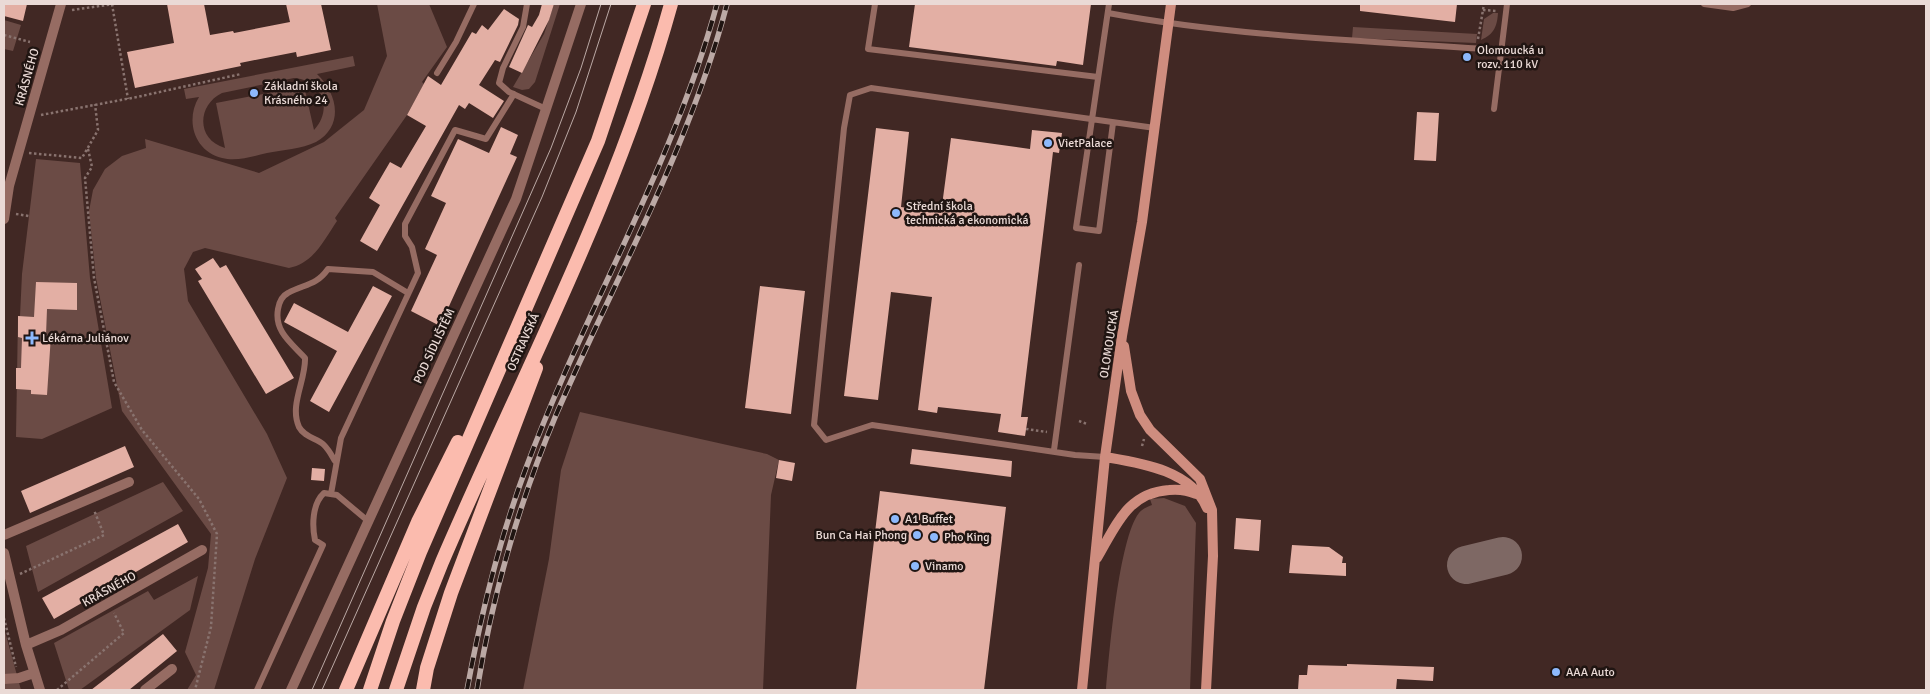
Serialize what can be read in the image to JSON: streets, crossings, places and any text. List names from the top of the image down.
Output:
{
  "streets": {
    "highway": ["OSTRAVSKÁ"],
    "main road": ["OLOMOUCKÁ"],
    "street": ["KRÁSNÉHO", "POD SÍDLIŠTĚM"]
  },
  "places": {
    "other": [
      "Olomoucká u rozv. 110 kV",
      "Základní škola Krásného 24",
      "VietPalace",
      "Střední škola technická a ekonomická",
      "A1 Buffet",
      "Bun Ca Hai Phong",
      "Pho King",
      "Vinamo",
      "AAA Auto"
    ],
    "health": ["Lékárna Juliánov"]
  }
}
